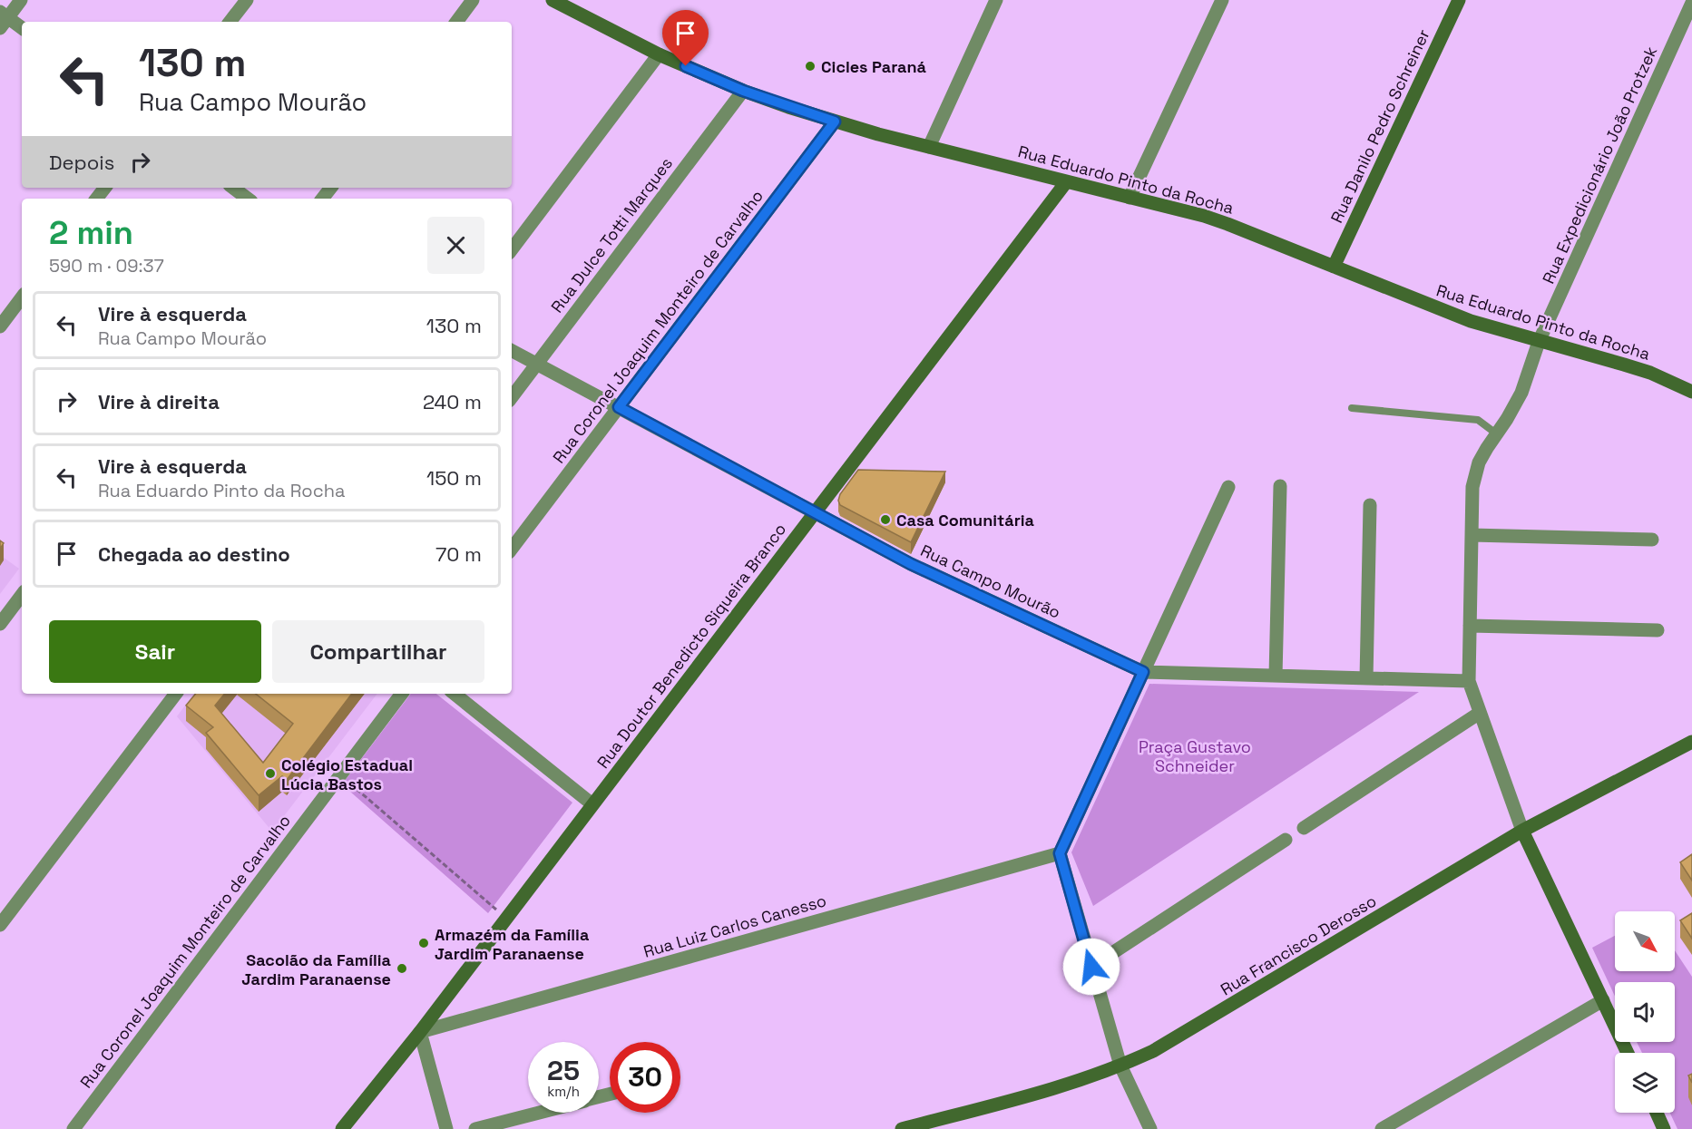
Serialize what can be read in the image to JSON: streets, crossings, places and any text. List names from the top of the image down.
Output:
{
  "streets": {
    "main road": [
      "Rua Danilo Pedro Schreiner",
      "Rua Eduardo Pinto da Rocha",
      "Rua Doutor Benedicto Siqueira Branco",
      "Rua Francisco Derosso"
    ],
    "street": [
      "Rua Expedicionário João Protzek",
      "Rua Dulce Totti Marques",
      "Rua Coronel Joaquim Monteiro de Carvalho",
      "Rua Campo Mourão",
      "Rua Luiz Carlos Canesso"
    ]
  },
  "crossings": [
    ["Rua Danilo Pedro Schreiner", "Rua Eduardo Pinto da Rocha"],
    ["Rua Expedicionário João Protzek", "Rua Eduardo Pinto da Rocha"],
    ["Rua Expedicionário João Protzek", "Rua Campo Mourão"],
    ["Rua Expedicionário João Protzek", "Rua Francisco Derosso"],
    ["Rua Eduardo Pinto da Rocha", "Rua Dulce Totti Marques"],
    ["Rua Eduardo Pinto da Rocha", "Rua Coronel Joaquim Monteiro de Carvalho"],
    ["Rua Eduardo Pinto da Rocha", "Rua Doutor Benedicto Siqueira Branco"],
    ["Rua Dulce Totti Marques", "Rua Campo Mourão"],
    ["Rua Coronel Joaquim Monteiro de Carvalho", "Rua Campo Mourão"],
    ["Rua Campo Mourão", "Rua Doutor Benedicto Siqueira Branco"],
    ["Rua Doutor Benedicto Siqueira Branco", "Rua Luiz Carlos Canesso"]
  ],
  "parks": ["Praça Gustavo Schneider"],
  "places": [
    "Cicles Paraná",
    "Casa Comunitária",
    "Colégio Estadual Lúcia Bastos",
    "Armazém da Família Jardim Paranaense",
    "Sacolão da Família Jardim Paranaense"
  ],
  "north": "bottom right",
  "page": {
    "turn": ["130 m", "Rua Campo Mourão"],
    "then": "Depois",
    "heading": ["2 min", "590 m · 09:37"],
    "list": [
      {
        "name": "Vire à esquerda",
        "note": "Rua Campo Mourão",
        "value": "130 m"
      },
      {
        "name": "Vire à direita",
        "value": "240 m"
      },
      {
        "name": "Vire à esquerda",
        "note": "Rua Eduardo Pinto da Rocha",
        "value": "150 m"
      },
      {
        "name": "Chegada ao destino",
        "value": "70 m"
      }
    ],
    "buttons": ["Sair", "Compartilhar"],
    "speed": "25 km/h",
    "limit": "30"
  }
}
